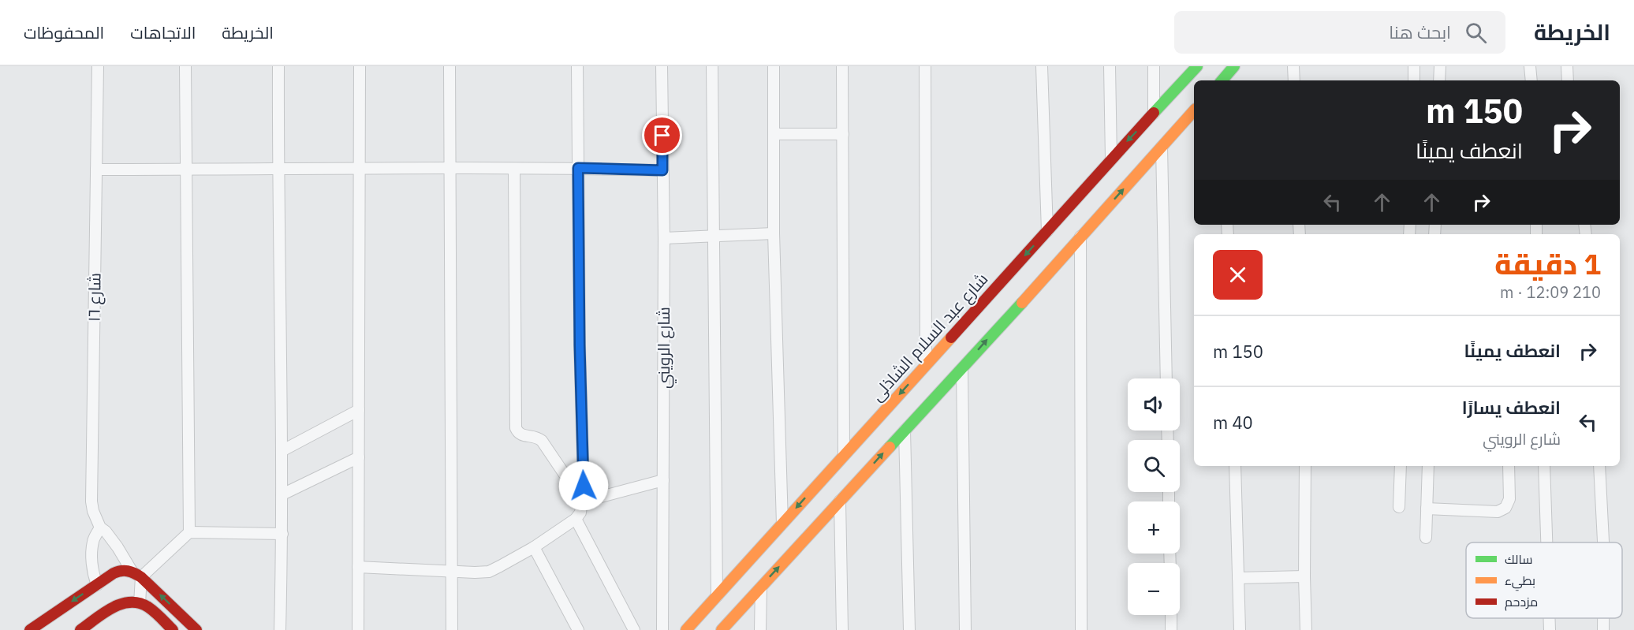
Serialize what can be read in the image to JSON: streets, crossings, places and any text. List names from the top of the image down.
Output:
{
  "streets": {
    "main road": ["شارع عبد السلام الشاذلى"],
    "street": ["شارع ١٦", "شارع الرويني"]
  },
  "legend": ["سالك", "بطيء", "مزدحم"],
  "page": {
    "header": "الخريطة",
    "search": "ابحث هنا",
    "nav": ["الخريطة", "الاتجاهات", "المحفوظات"],
    "turn": ["150 m", "انعطف يمينًا"],
    "heading": ["1 دقيقة", "210 m · 12:09"],
    "list": [
      {
        "name": "انعطف يمينًا",
        "value": "150 m"
      },
      {
        "name": "انعطف يسارًا",
        "note": "شارع الرويني",
        "value": "40 m"
      }
    ],
    "map_buttons": ["+", "−"]
  }
}
